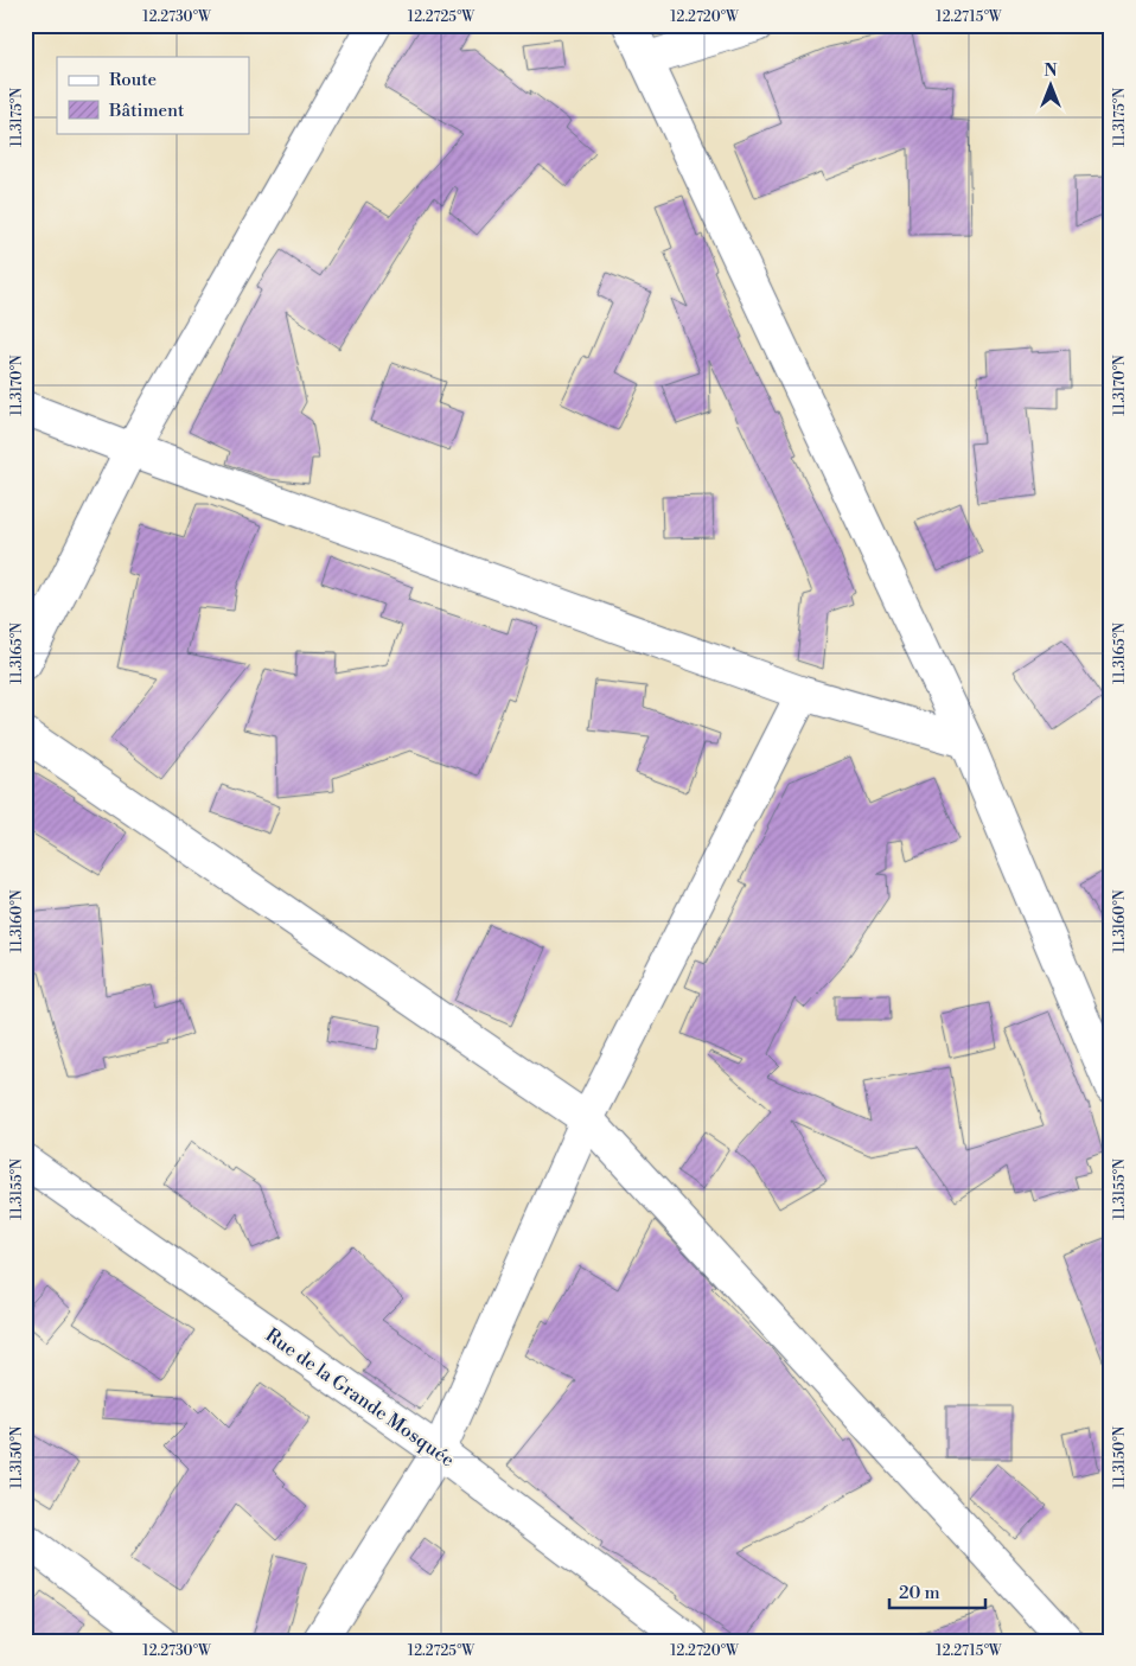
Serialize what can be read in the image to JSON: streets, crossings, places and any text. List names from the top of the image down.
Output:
{
  "streets": {
    "street": ["Rue de la Grande Mosquée"]
  },
  "legend": ["Route", "Bâtiment"],
  "scale_bar": "20 m",
  "north": "top",
  "coordinates": [
    "12.2730°W",
    "12.2725°W",
    "12.2720°W",
    "12.2715°W",
    "11.3175°N",
    "11.3170°N",
    "11.3165°N",
    "11.3160°N",
    "11.3155°N",
    "11.3150°N"
  ]
}
